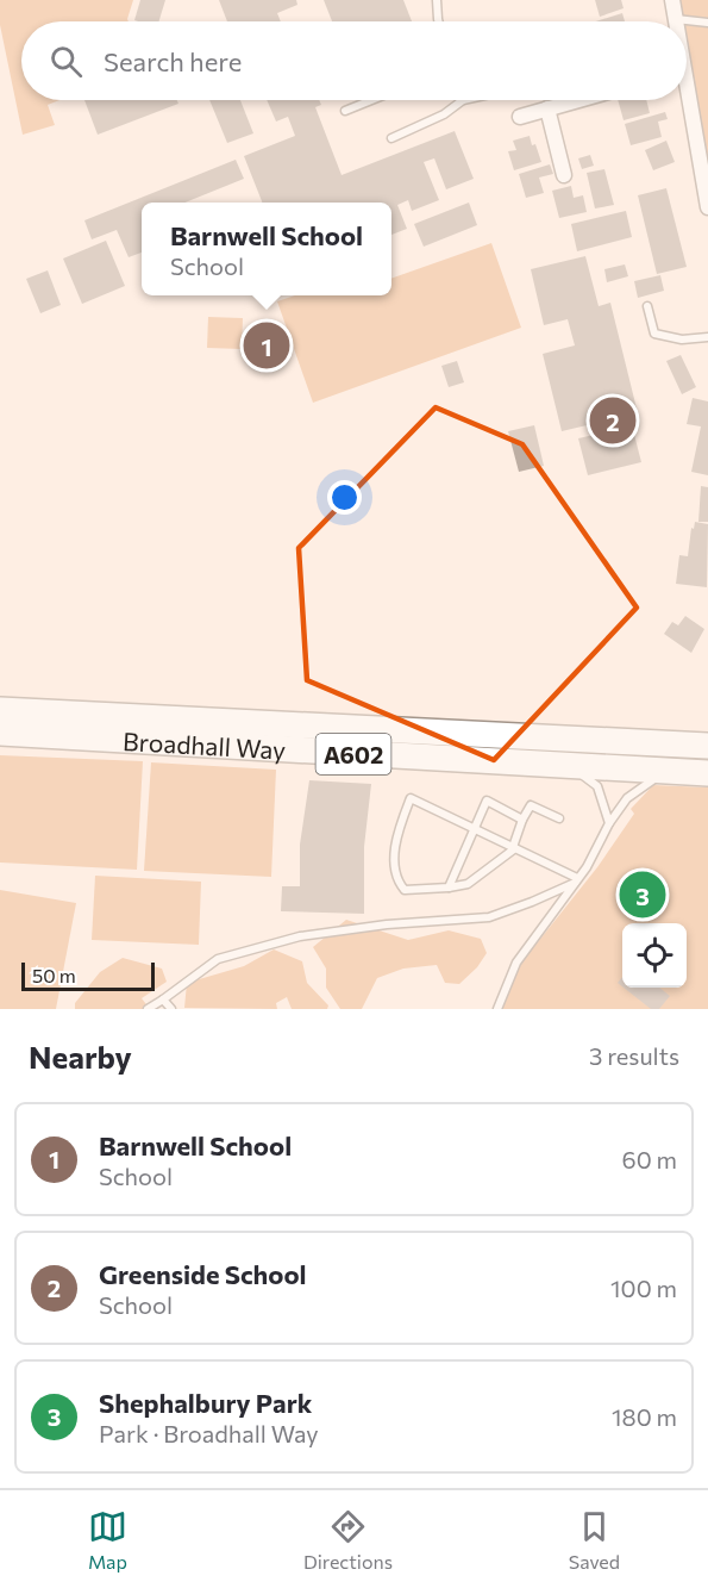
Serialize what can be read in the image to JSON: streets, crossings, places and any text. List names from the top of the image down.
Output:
{
  "streets": {
    "highway": ["Broadhall Way", "A602"]
  },
  "scale_bar": "50 m",
  "page": {
    "search": "Search here",
    "popup": ["Barnwell School", "School"],
    "pins": ["1", "2", "3"],
    "scale": "50 m",
    "heading": ["Nearby", "3 results"],
    "list": [
      {
        "mark": "1",
        "name": "Barnwell School",
        "note": "School",
        "value": "60 m"
      },
      {
        "mark": "2",
        "name": "Greenside School",
        "note": "School",
        "value": "100 m"
      },
      {
        "mark": "3",
        "name": "Shephalbury Park",
        "note": "Park · Broadhall Way",
        "value": "180 m"
      }
    ],
    "nav": ["Map", "Directions", "Saved"]
  }
}
